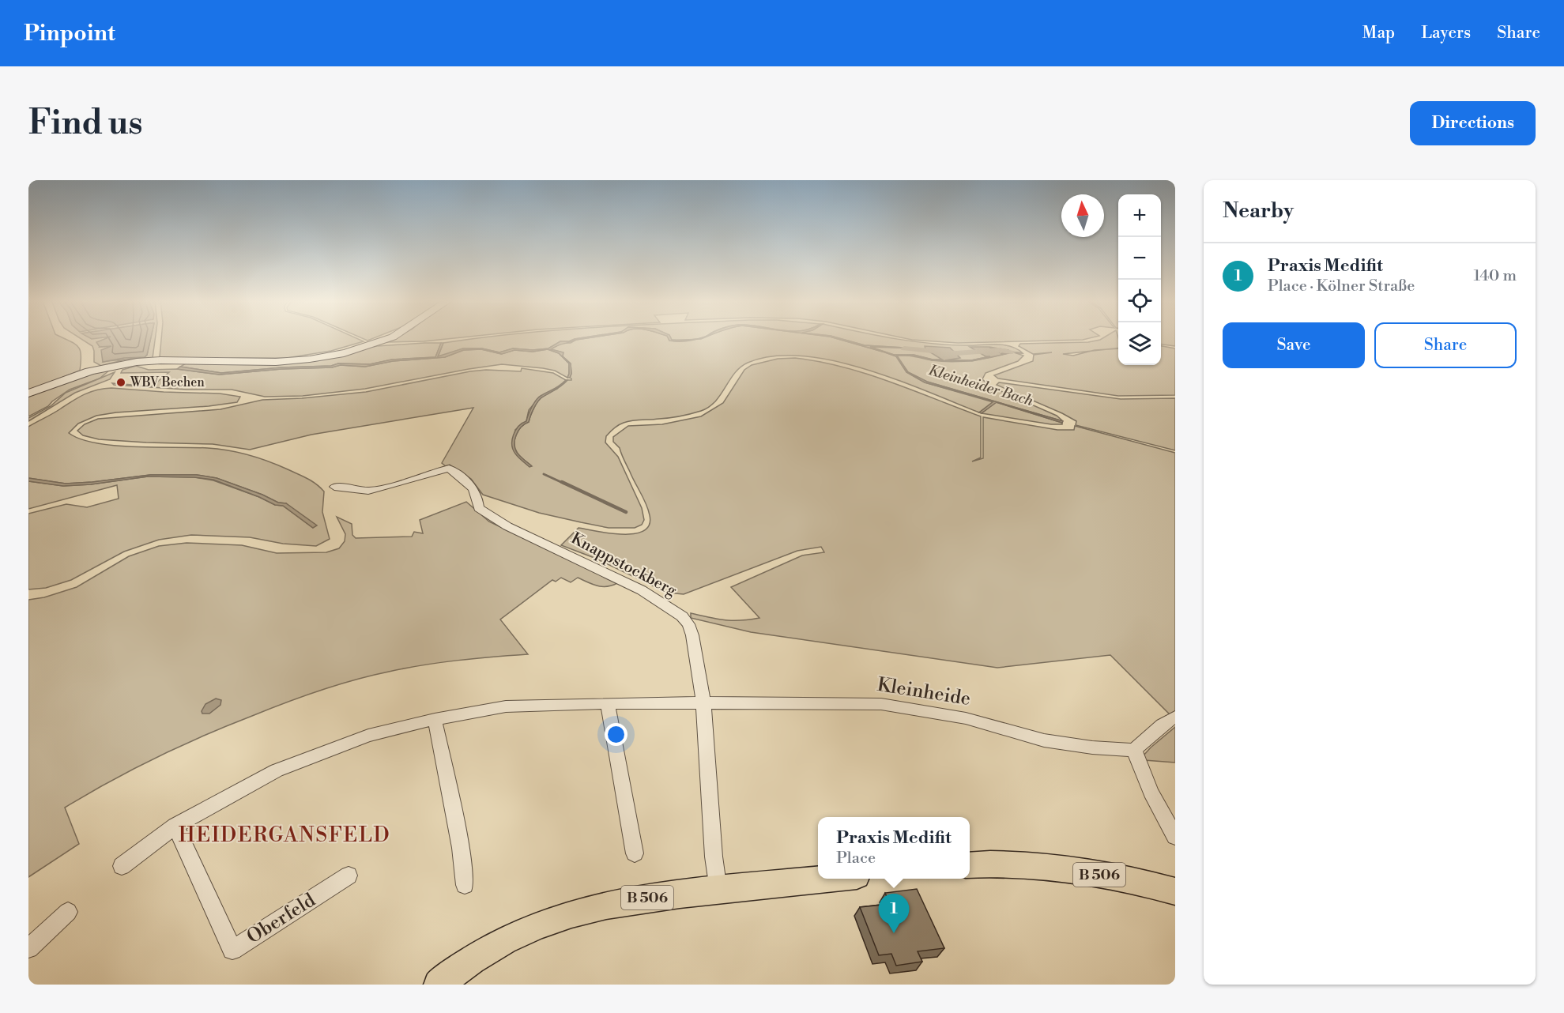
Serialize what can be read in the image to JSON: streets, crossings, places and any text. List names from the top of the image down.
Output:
{
  "streets": {
    "main road": ["B 506"],
    "street": ["Knappstockberg", "Kleinheide", "Oberfeld"]
  },
  "crossings": [
    ["Knappstockberg", "Kleinheide"],
    ["Knappstockberg", "B 506"],
    ["Kleinheide", "Oberfeld"]
  ],
  "districts": ["HEIDERGANSFELD"],
  "water": ["Kleinheider Bach"],
  "places": ["WBV Bechen"],
  "north": "top",
  "page": {
    "header": "Pinpoint",
    "nav": ["Map", "Layers", "Share"],
    "buttons": [
      "Directions",
      ["Save", "Share"]
    ],
    "title": "Find us",
    "heading": "Nearby",
    "map_buttons": ["+", "−"],
    "list": [
      {
        "mark": "1",
        "name": "Praxis Medifit",
        "note": "Place · Kölner Straße",
        "value": "140 m"
      }
    ],
    "popup": ["Praxis Medifit", "Place"],
    "pins": "1"
  }
}
